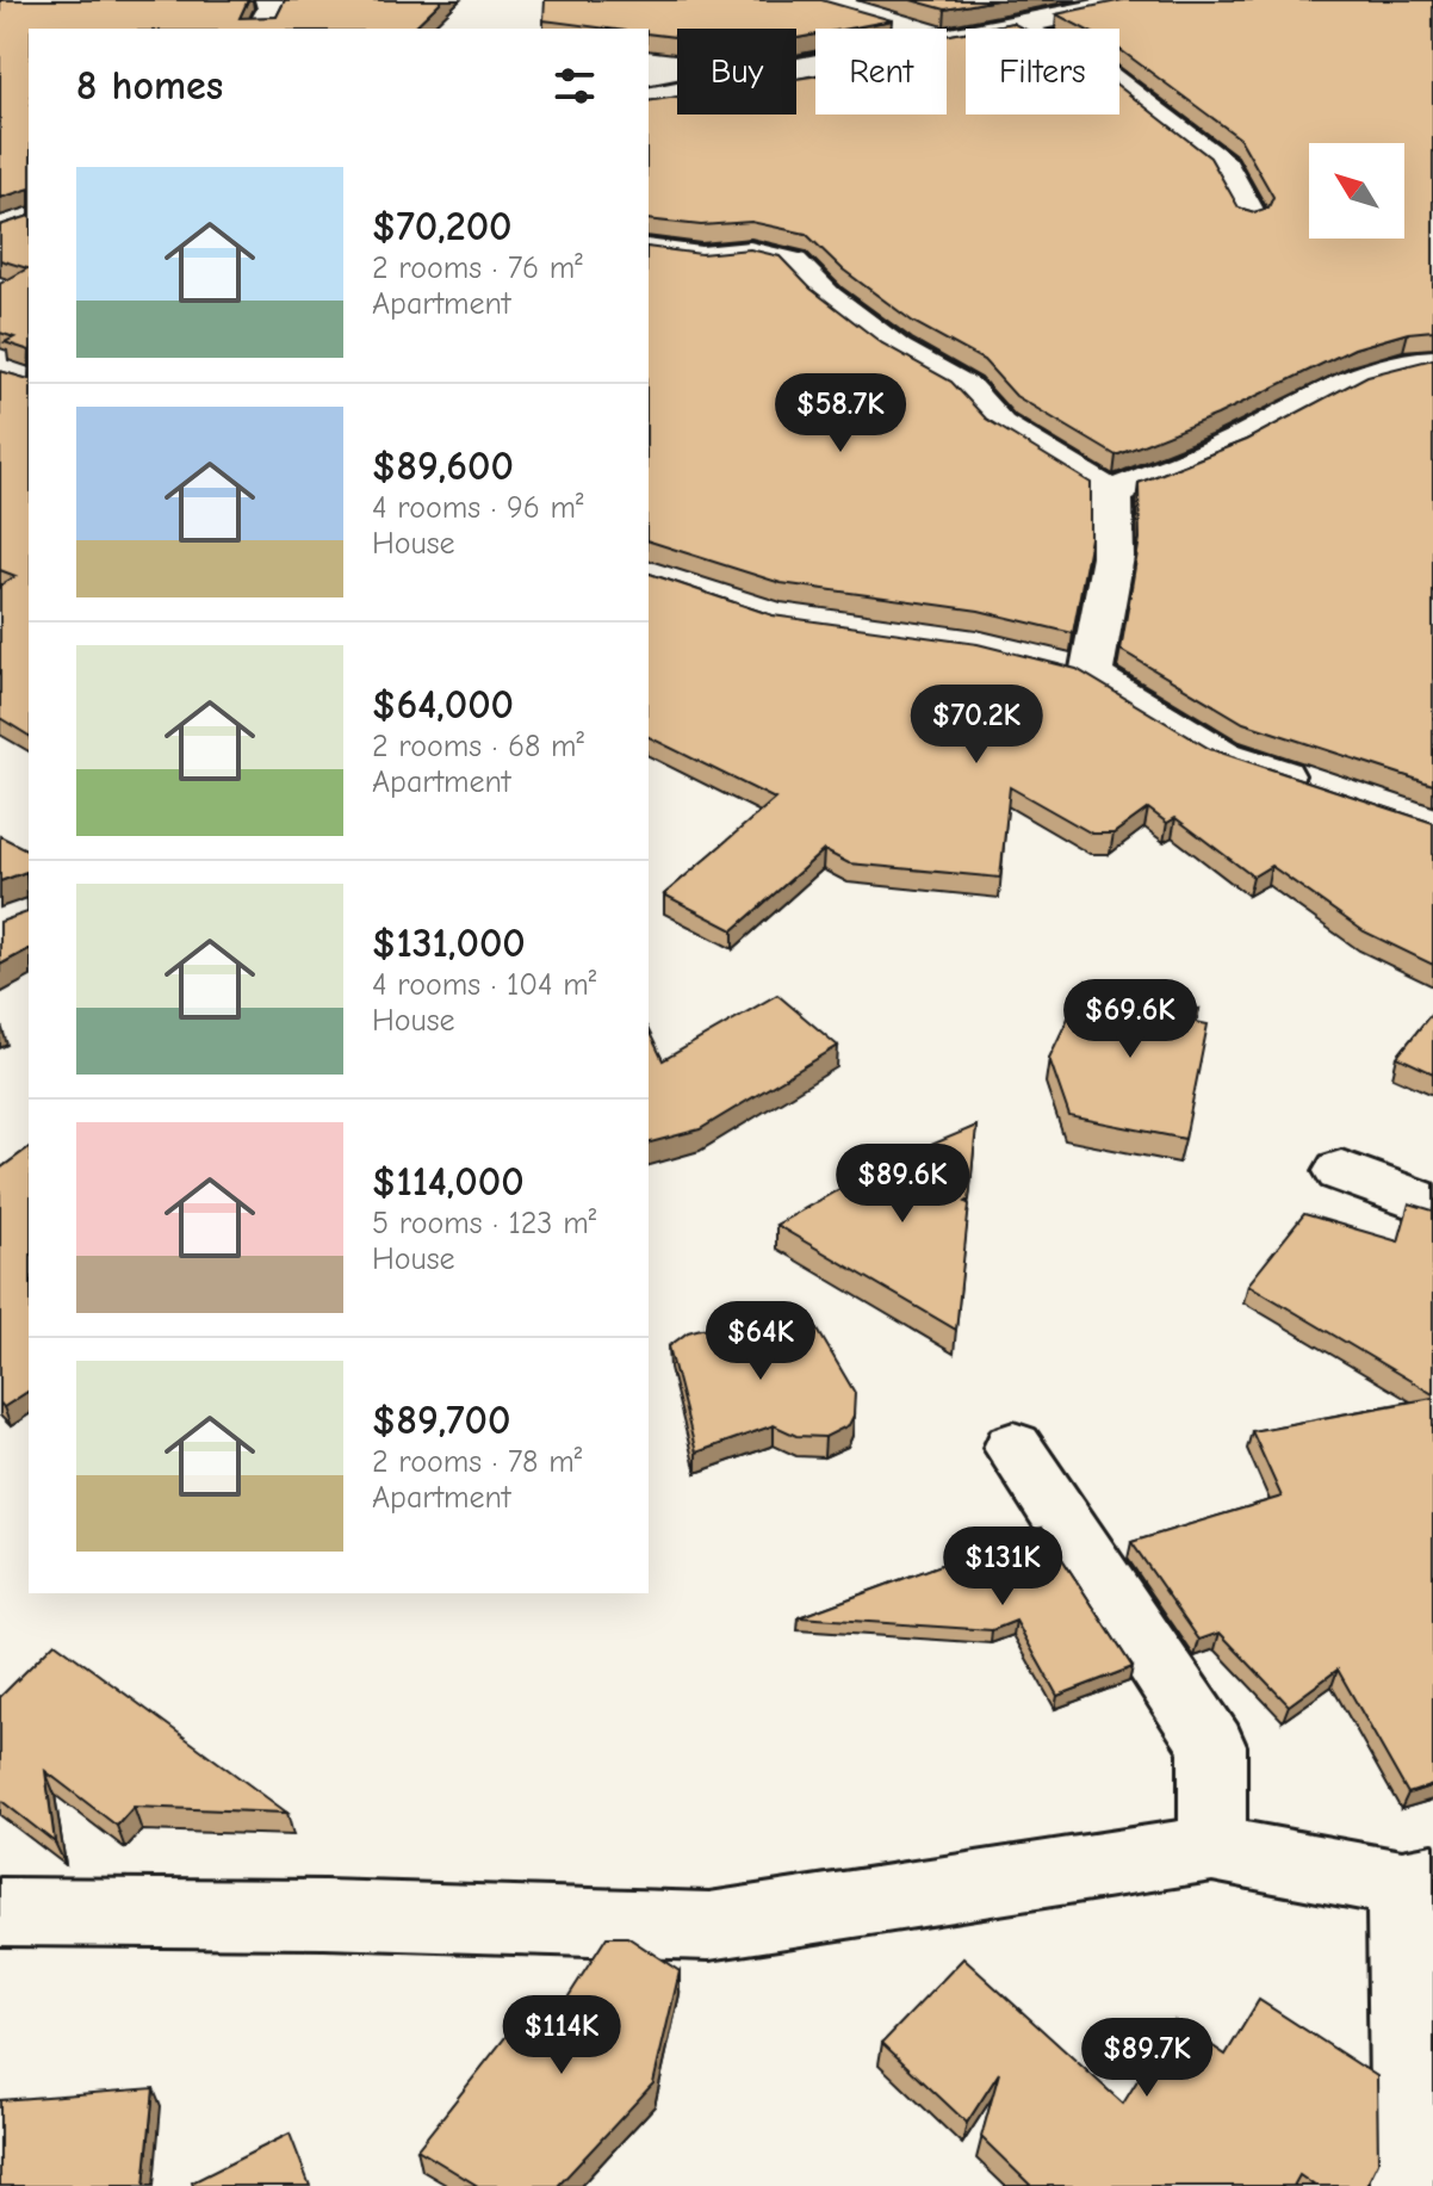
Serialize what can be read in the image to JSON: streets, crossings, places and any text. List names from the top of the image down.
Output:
{
  "north": "top left",
  "page": {
    "chip": ["Buy", "Rent", "Filters"],
    "heading": "8 homes",
    "list": [
      {
        "name": "$70,200",
        "note": "2 rooms · 76 m² · Apartment"
      },
      {
        "name": "$89,600",
        "note": "4 rooms · 96 m² · House"
      },
      {
        "name": "$64,000",
        "note": "2 rooms · 68 m² · Apartment"
      },
      {
        "name": "$131,000",
        "note": "4 rooms · 104 m² · House"
      },
      {
        "name": "$114,000",
        "note": "5 rooms · 123 m² · House"
      },
      {
        "name": "$89,700",
        "note": "2 rooms · 78 m² · Apartment"
      }
    ],
    "price": [
      "$58.7K",
      "$70.2K",
      "$69.6K",
      "$89.6K",
      "$64K",
      "$131K",
      "$114K",
      "$89.7K"
    ]
  }
}
